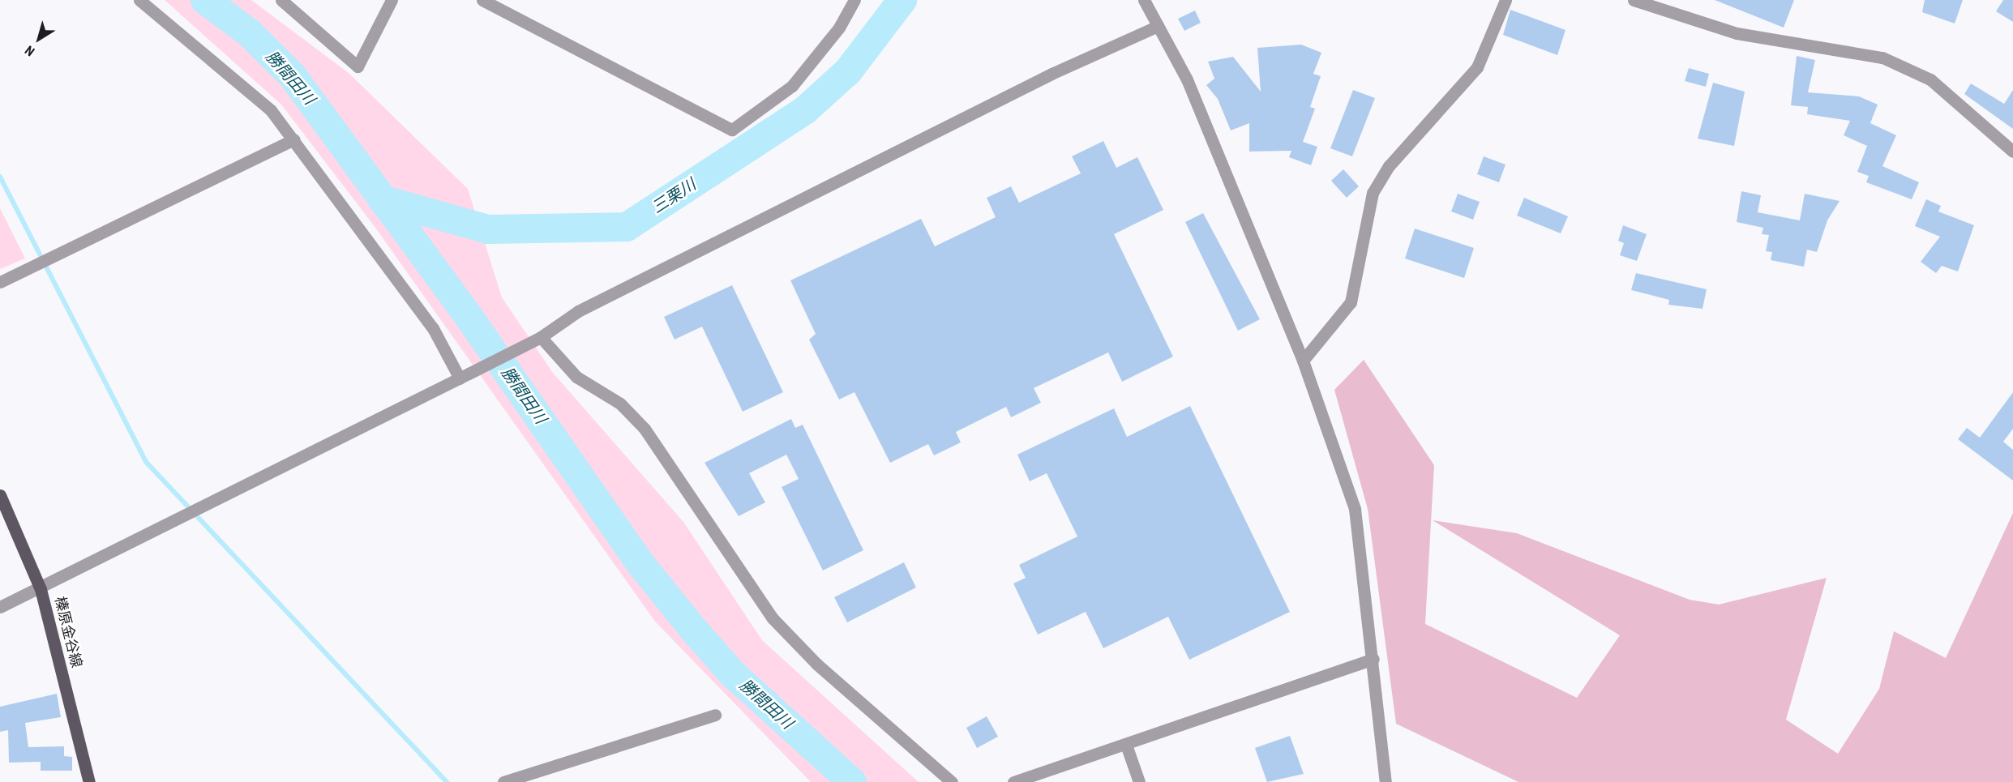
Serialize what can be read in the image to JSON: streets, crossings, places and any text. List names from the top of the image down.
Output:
{
  "streets": {
    "main road": ["榛原金谷線"]
  },
  "water": ["勝間田川", "三栗川"],
  "north": "bottom left"
}
